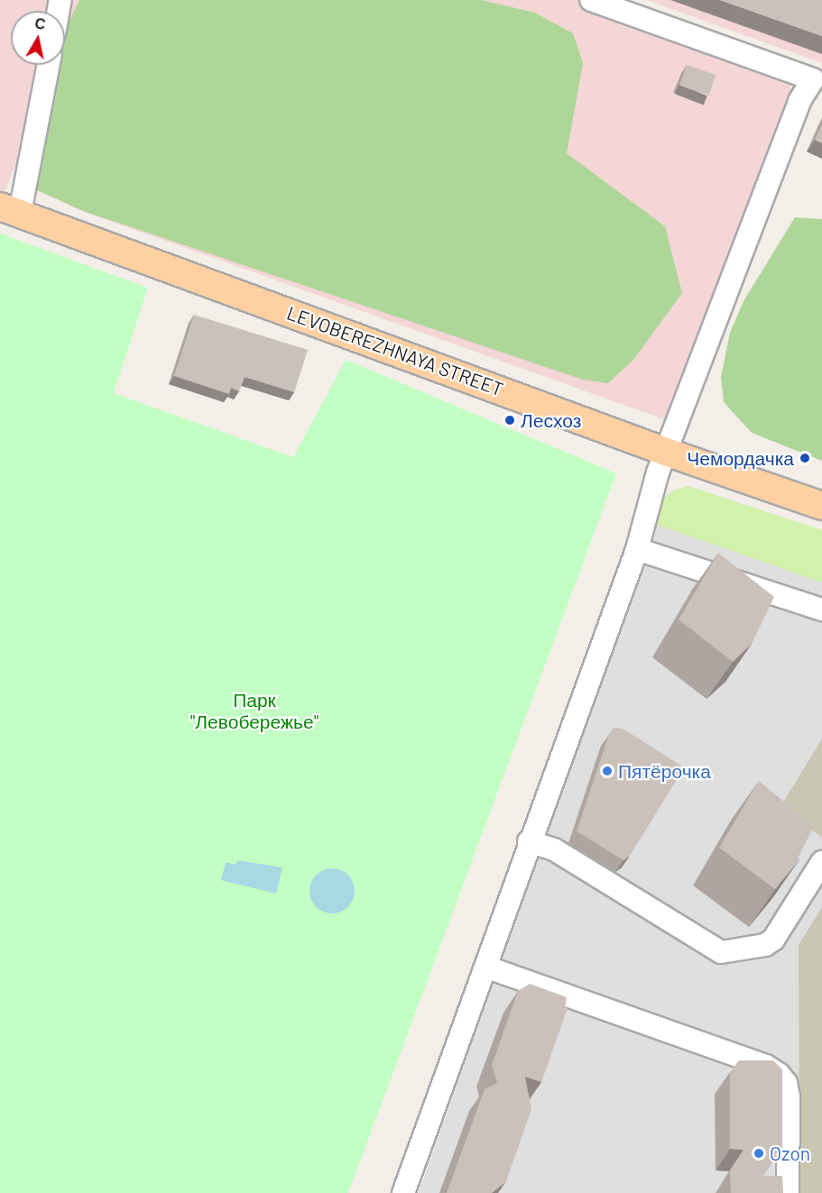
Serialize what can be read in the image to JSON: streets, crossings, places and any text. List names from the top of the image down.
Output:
{
  "streets": {
    "main road": ["LEVOBEREZHNAYA STREET"]
  },
  "parks": ["Парк \"Левобережье\""],
  "places": [
    "Лесхоз",
    "Чемордачка",
    "Пятёрочка",
    "Ozon"
  ],
  "north": "top"
}
